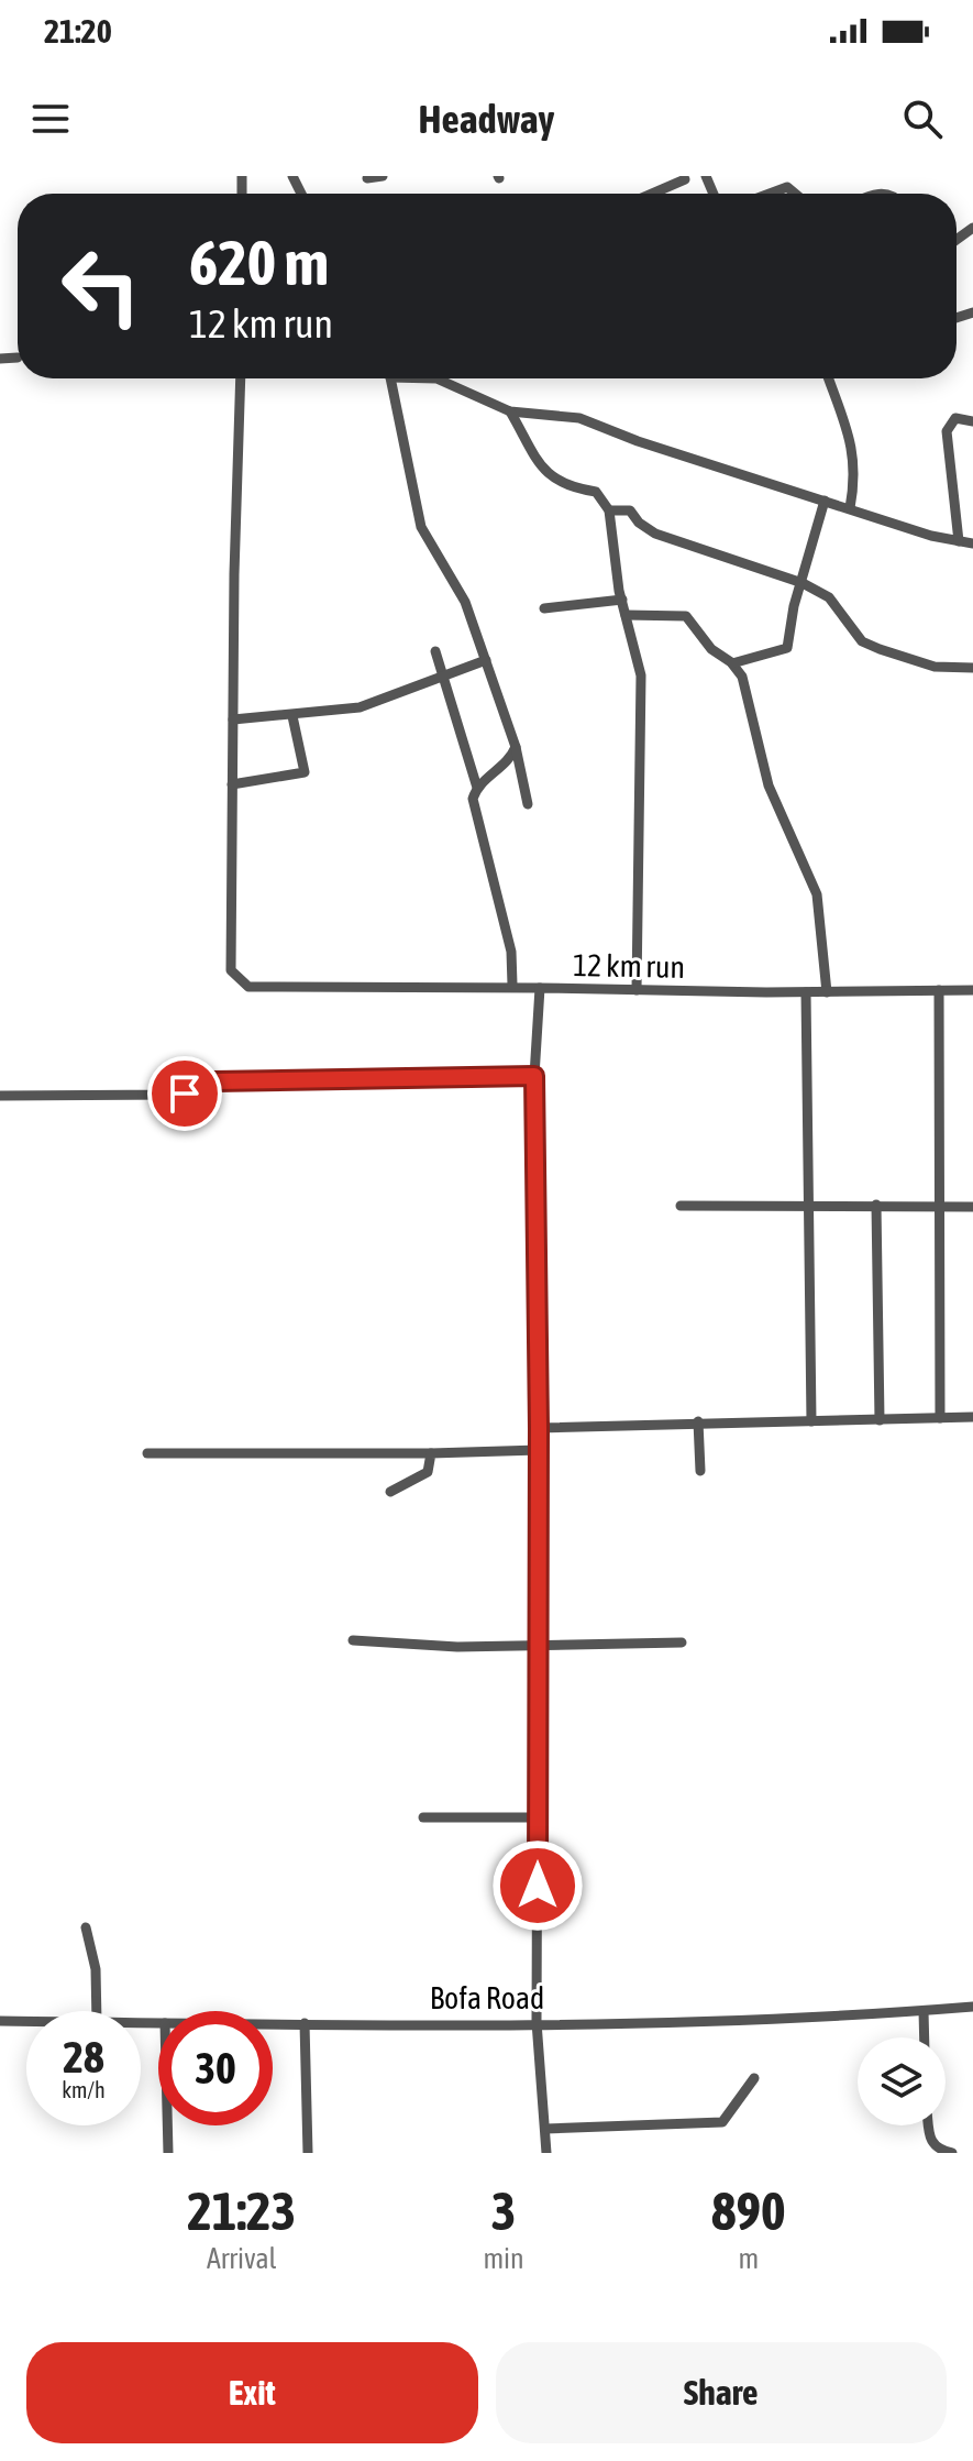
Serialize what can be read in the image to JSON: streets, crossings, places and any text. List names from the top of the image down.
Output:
{
  "streets": {
    "street": ["12 km run", "Bofa Road"]
  },
  "crossings": [
    ["12 km run", "Bofa Road"]
  ],
  "page": {
    "status": "21:20",
    "header": "Headway",
    "turn": ["620 m", "12 km run"],
    "speed": "28 km/h",
    "limit": "30",
    "eta": [
      "21:23",
      "Arrival",
      "3",
      "min",
      "890",
      "m"
    ],
    "buttons": ["Exit", "Share"]
  }
}
